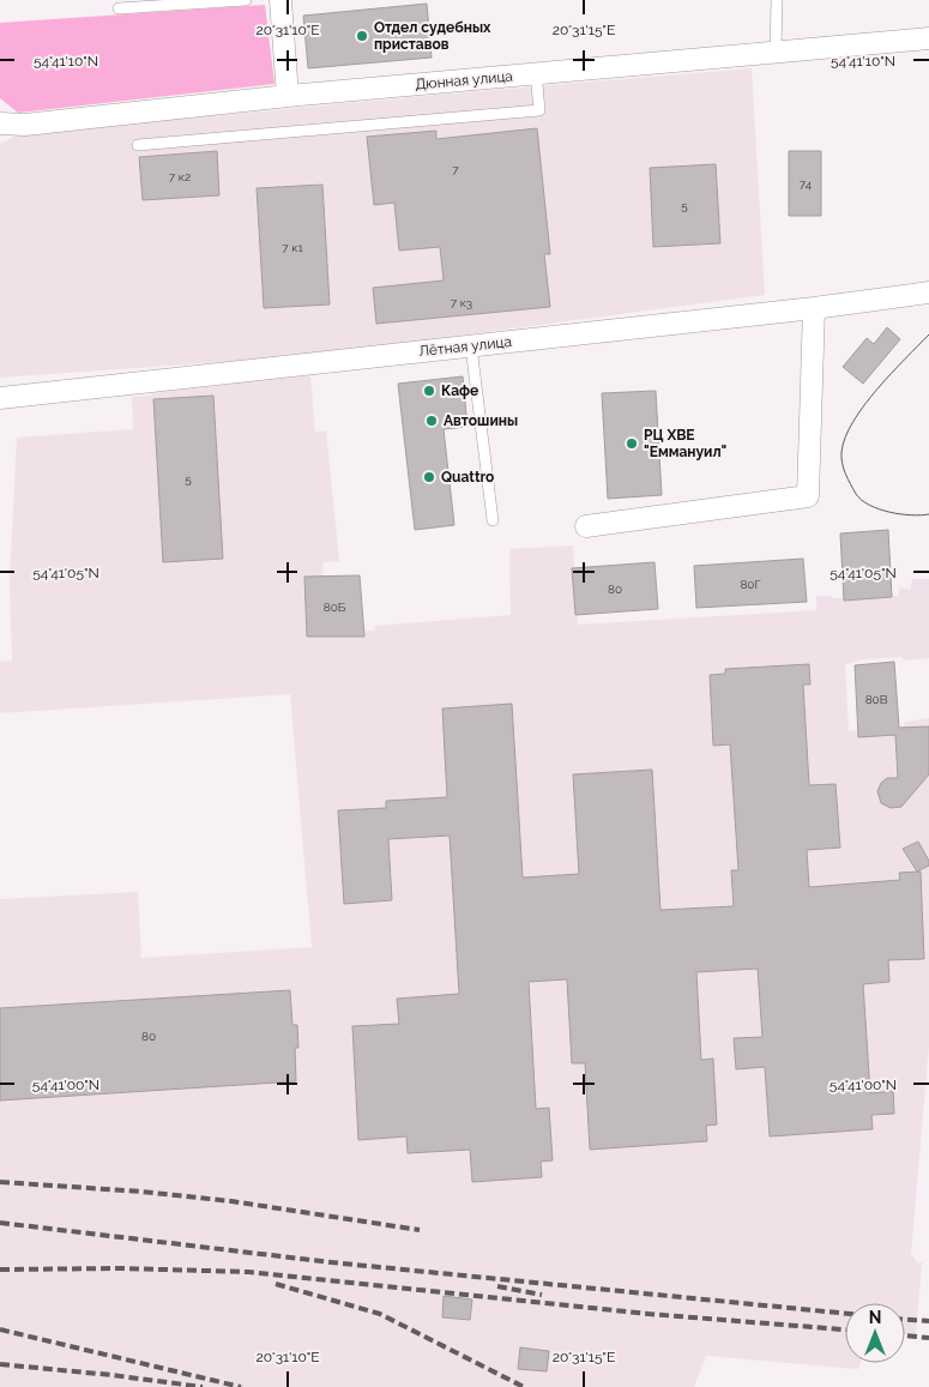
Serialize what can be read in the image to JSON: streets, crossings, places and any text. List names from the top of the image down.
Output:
{
  "streets": {
    "street": ["Дюнная улица", "Лётная улица"]
  },
  "places": [
    "Отдел судебных приставов",
    "Кафе",
    "Автошины",
    "РЦ ХВЕ \"Еммануил\"",
    "Quattro"
  ],
  "house_numbers": [
    "7",
    "7 к2",
    "74",
    "5",
    "7 к1",
    "7 к3",
    "5",
    "80Г",
    "80",
    "80Б",
    "80В",
    "80"
  ],
  "north": "top",
  "coordinates": [
    "20°31'10\"E",
    "20°31'15\"E",
    "54°41'10\"N",
    "54°41'05\"N",
    "54°41'00\"N"
  ]
}
